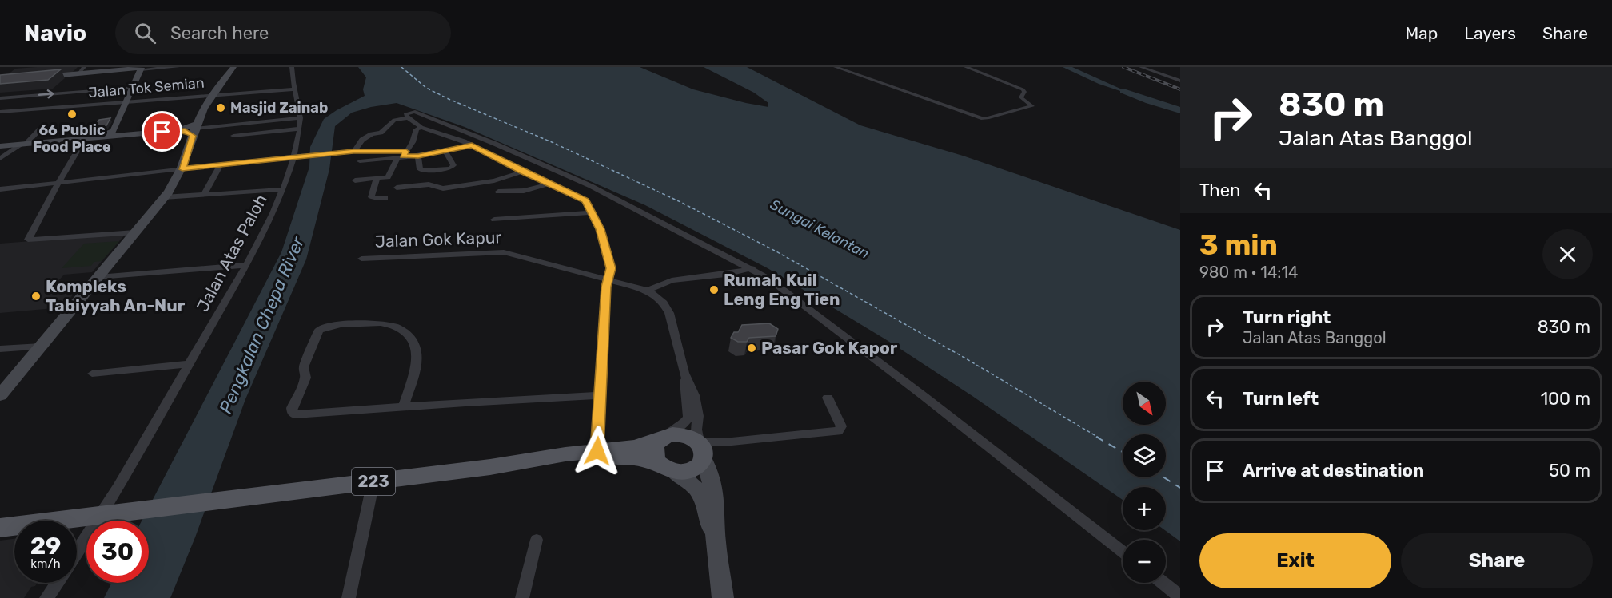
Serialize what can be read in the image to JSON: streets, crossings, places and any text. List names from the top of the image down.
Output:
{
  "streets": {
    "main road": ["223"],
    "street": ["Jalan Tok Semian", "Jalan Gok Kapur", "Jalan Atas Paloh"]
  },
  "crossings": [
    ["Jalan Tok Semian", "Jalan Atas Paloh"],
    ["Jalan Gok Kapur", "223"],
    ["Jalan Atas Paloh", "223"]
  ],
  "water": ["Sungai Kelantan", "Pengkalan Chepa River"],
  "places": [
    "Masjid Zainab",
    "66 Public Food Place",
    "Rumah Kuil Leng Eng Tien",
    "Kompleks Tabiyyah An-Nur",
    "Pasar Gok Kapor"
  ],
  "north": "bottom right",
  "page": {
    "header": "Navio",
    "search": "Search here",
    "nav": ["Map", "Layers", "Share"],
    "turn": ["830 m", "Jalan Atas Banggol"],
    "then": "Then",
    "heading": ["3 min", "980 m · 14:14"],
    "list": [
      {
        "name": "Turn right",
        "note": "Jalan Atas Banggol",
        "value": "830 m"
      },
      {
        "name": "Turn left",
        "value": "100 m"
      },
      {
        "name": "Arrive at destination",
        "value": "50 m"
      }
    ],
    "map_buttons": ["+", "−"],
    "speed": "29 km/h",
    "limit": "30",
    "buttons": ["Exit", "Share"]
  }
}
